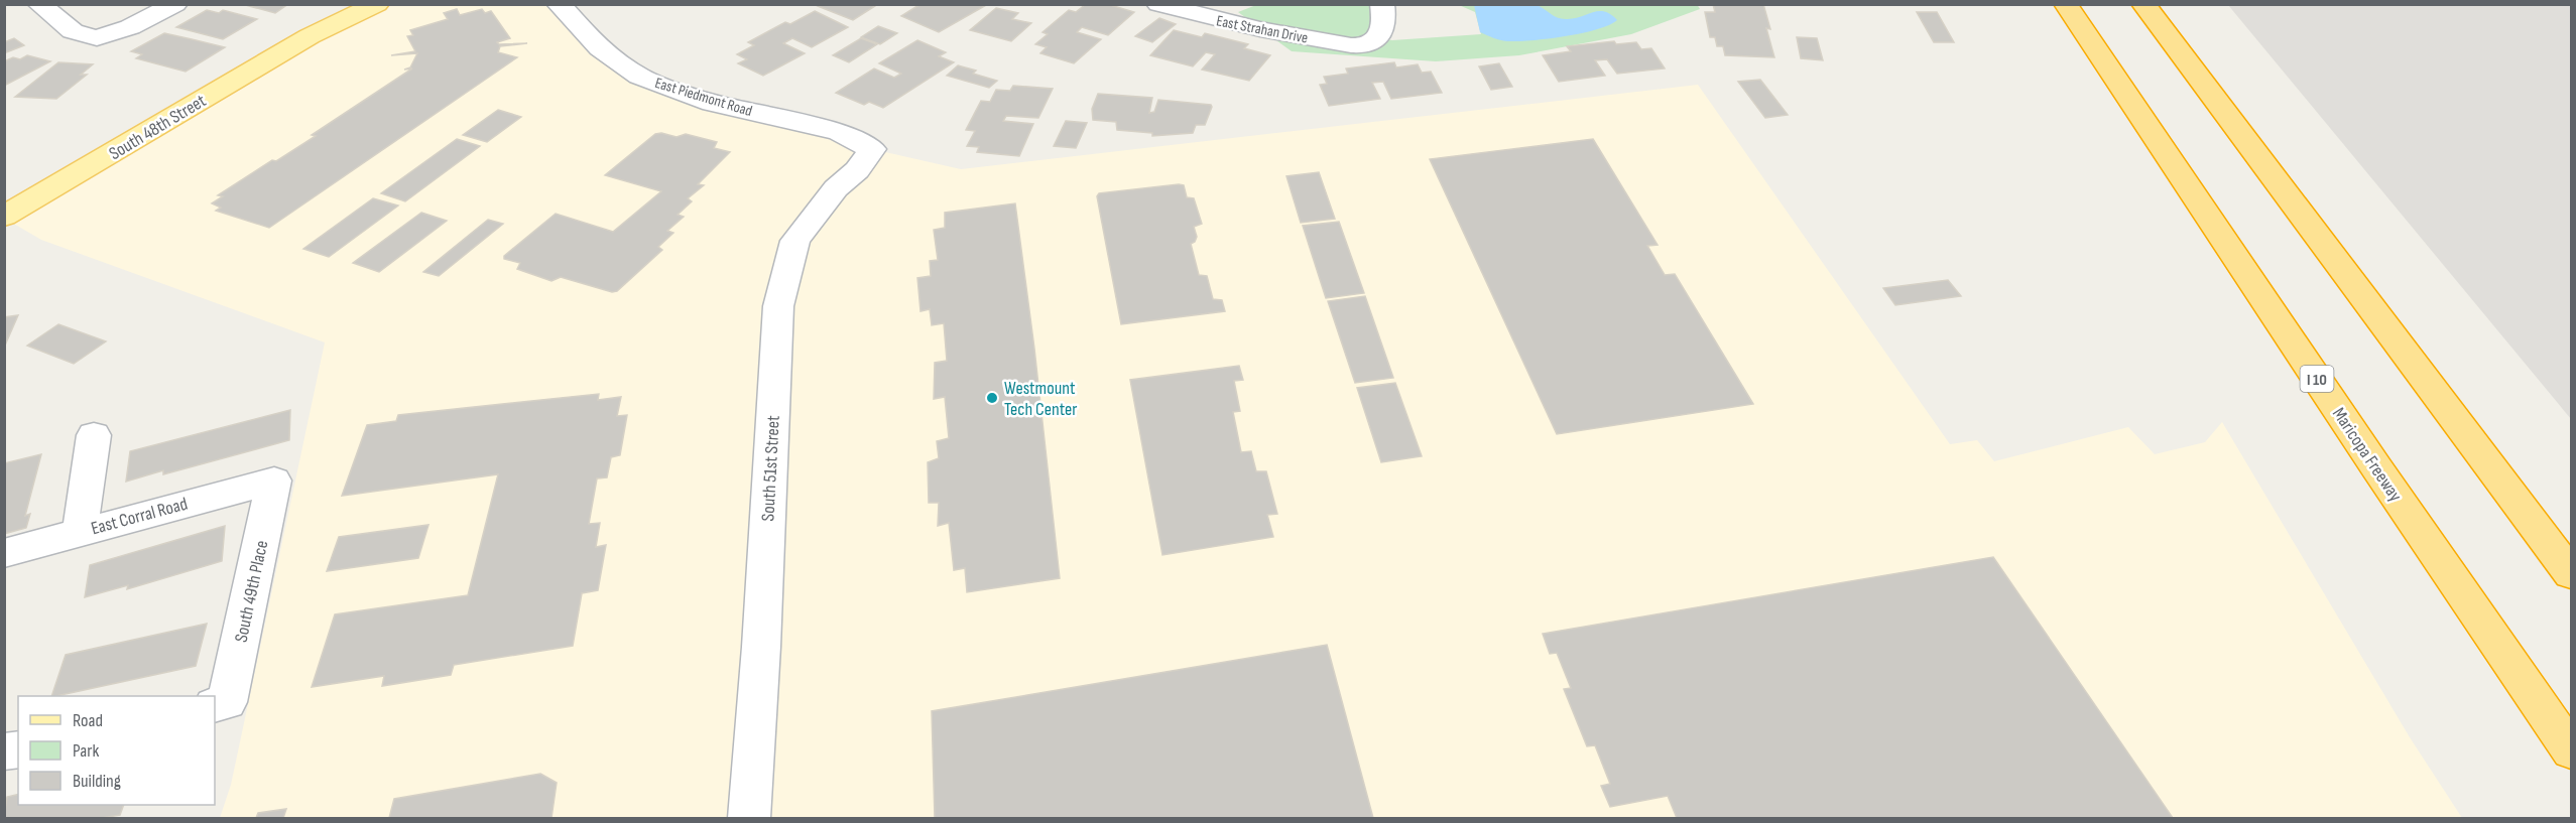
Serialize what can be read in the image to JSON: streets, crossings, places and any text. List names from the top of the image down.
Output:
{
  "streets": {
    "highway": ["I 10", "Maricopa Freeway"],
    "main road": ["South 48th Street"],
    "street": [
      "East Strahan Drive",
      "East Piedmont Road",
      "South 51st Street",
      "East Corral Road",
      "South 49th Place"
    ]
  },
  "crossings": [
    ["East Piedmont Road", "South 51st Street"],
    ["East Corral Road", "South 49th Place"]
  ],
  "places": ["Westmount Tech Center"],
  "legend": ["Road", "Park", "Building"]
}
